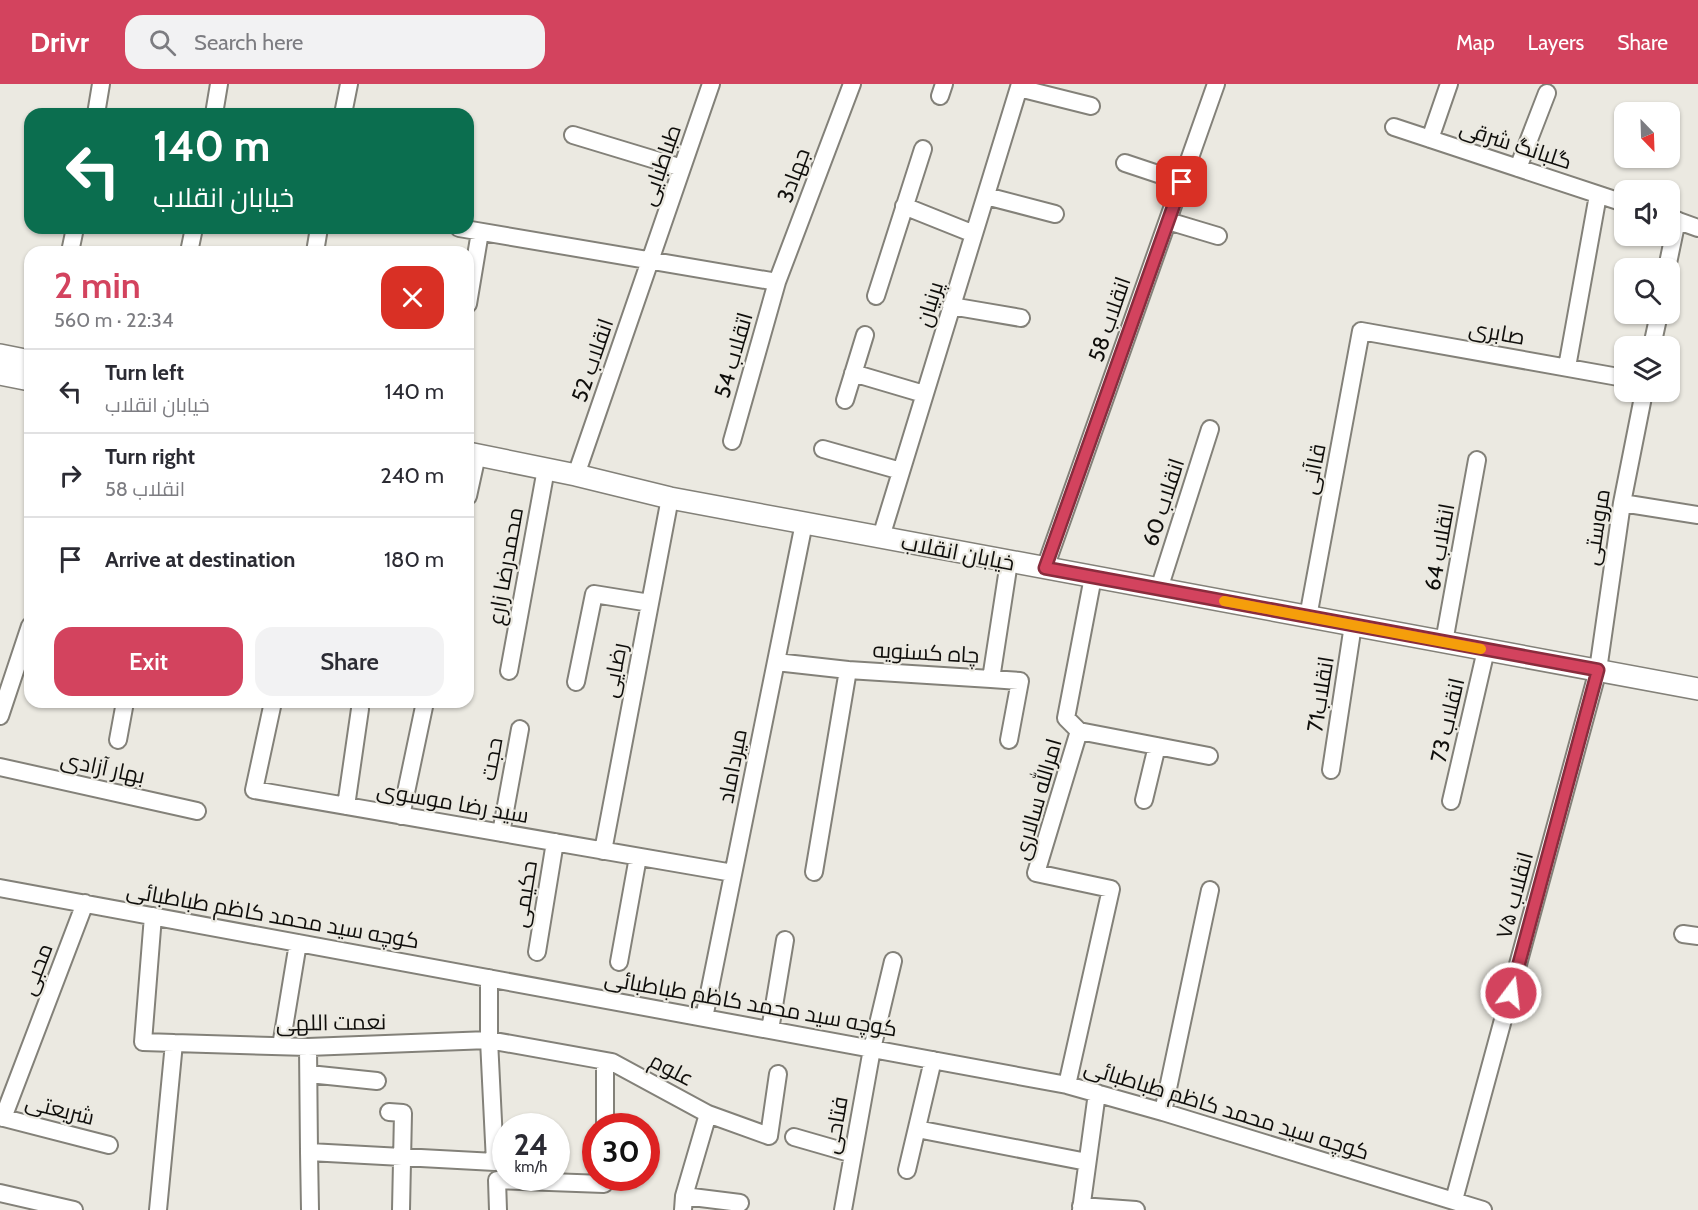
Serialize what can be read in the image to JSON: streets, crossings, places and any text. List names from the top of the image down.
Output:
{
  "streets": {
    "main road": ["خیابان انقلاب"],
    "street": [
      "گلبانگ شرقی",
      "طباطبایی",
      "جهاد3",
      "پرنیان",
      "انقلاب 58",
      "صابری",
      "اتقلاب 54",
      "انقلاب 52",
      "قاآنی",
      "انقلاب 60",
      "مروستی",
      "انقلاب 64",
      "محمدرضا زارع",
      "چاه کسنویه",
      "رضایی",
      "انقلاب71",
      "انقلاب 73",
      "حجت",
      "میرداماد",
      "بهار آزادی",
      "امرالله سالاری",
      "سید رضا موسوی",
      "حکیمی",
      "انقلاب ۷۵",
      "کوچه سید محمد کاظم طباطبائی",
      "محبی",
      "نعمت اللهی",
      "علوم",
      "شریعتی",
      "فتاحی"
    ]
  },
  "crossings": [
    ["طباطبایی", "انقلاب 52"],
    ["جهاد3", "اتقلاب 54"],
    ["پرنیان", "خیابان انقلاب"],
    ["انقلاب 58", "خیابان انقلاب"],
    ["صابری", "قاآنی"],
    ["انقلاب 52", "خیابان انقلاب"],
    ["قاآنی", "خیابان انقلاب"],
    ["انقلاب 60", "خیابان انقلاب"],
    ["مروستی", "خیابان انقلاب"],
    ["مروستی", "انقلاب ۷۵"],
    ["انقلاب 64", "خیابان انقلاب"],
    ["خیابان انقلاب", "محمدرضا زارع"],
    ["خیابان انقلاب", "چاه کسنویه"],
    ["خیابان انقلاب", "رضایی"],
    ["خیابان انقلاب", "انقلاب71"],
    ["خیابان انقلاب", "انقلاب 73"],
    ["خیابان انقلاب", "میرداماد"],
    ["خیابان انقلاب", "امرالله سالاری"],
    ["خیابان انقلاب", "انقلاب ۷۵"],
    ["چاه کسنویه", "میرداماد"],
    ["رضایی", "سید رضا موسوی"],
    ["حجت", "سید رضا موسوی"],
    ["میرداماد", "سید رضا موسوی"],
    ["میرداماد", "کوچه سید محمد کاظم طباطبائی"],
    ["امرالله سالاری", "کوچه سید محمد کاظم طباطبائی"],
    ["سید رضا موسوی", "حکیمی"],
    ["انقلاب ۷۵", "کوچه سید محمد کاظم طباطبائی"],
    ["کوچه سید محمد کاظم طباطبائی", "محبی"],
    ["کوچه سید محمد کاظم طباطبائی", "نعمت اللهی"],
    ["کوچه سید محمد کاظم طباطبائی", "فتاحی"],
    ["محبی", "شریعتی"],
    ["نعمت اللهی", "علوم"]
  ],
  "north": "bottom right",
  "page": {
    "header": "Drivr",
    "search": "Search here",
    "nav": ["Map", "Layers", "Share"],
    "turn": ["140 m", "خیابان انقلاب"],
    "heading": ["2 min", "560 m · 22:34"],
    "list": [
      {
        "name": "Turn left",
        "note": "خیابان انقلاب",
        "value": "140 m"
      },
      {
        "name": "Turn right",
        "note": "انقلاب 58",
        "value": "240 m"
      },
      {
        "name": "Arrive at destination",
        "value": "180 m"
      }
    ],
    "buttons": ["Exit", "Share"],
    "speed": "24 km/h",
    "limit": "30"
  }
}
